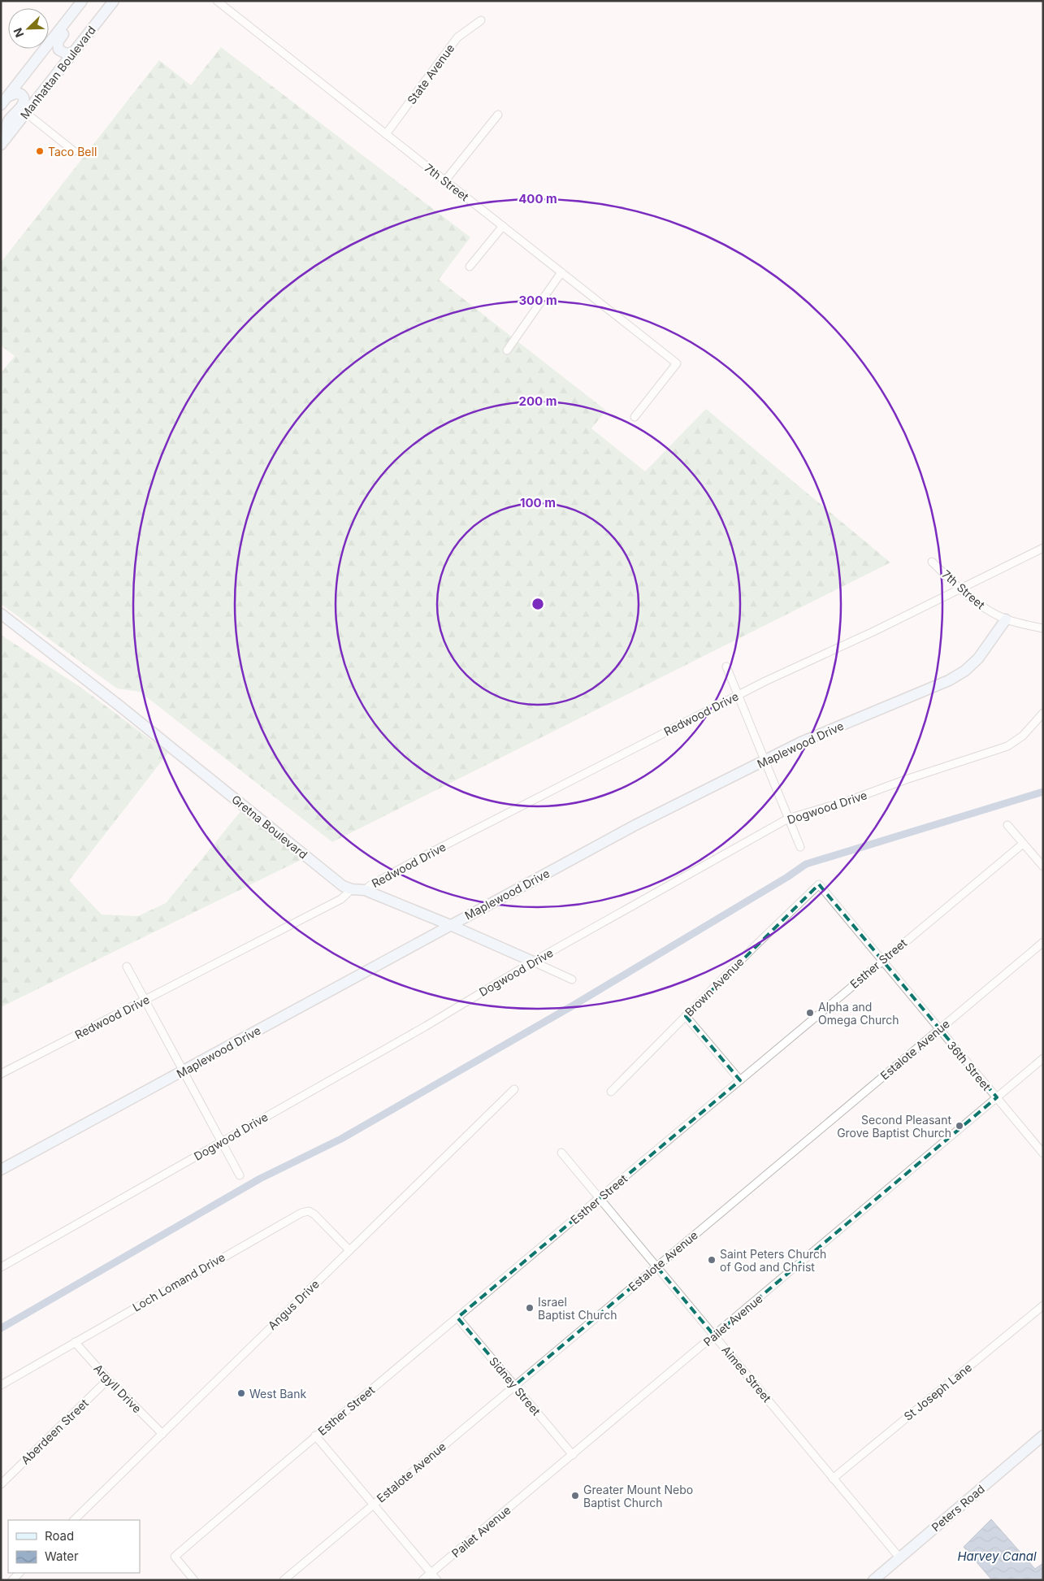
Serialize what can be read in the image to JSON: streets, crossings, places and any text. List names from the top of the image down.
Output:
{
  "streets": {
    "street": [
      "Manhattan Boulevard",
      "State Avenue",
      "7th Street",
      "Redwood Drive",
      "Maplewood Drive",
      "Dogwood Drive",
      "Gretna Boulevard",
      "Esther Street",
      "Brown Avenue",
      "Estalote Avenue",
      "36th Street",
      "Loch Lomand Drive",
      "Angus Drive",
      "Pailet Avenue",
      "Aimee Street",
      "Sidney Street",
      "Argyll Drive",
      "St Joseph Lane",
      "Aberdeen Street",
      "Peters Road"
    ]
  },
  "crossings": [
    ["State Avenue", "7th Street"],
    ["7th Street", "Redwood Drive"],
    ["7th Street", "Maplewood Drive"],
    ["Redwood Drive", "Gretna Boulevard"],
    ["Maplewood Drive", "Gretna Boulevard"],
    ["Dogwood Drive", "Gretna Boulevard"],
    ["Esther Street", "36th Street"],
    ["Esther Street", "Aimee Street"],
    ["Esther Street", "Sidney Street"],
    ["Brown Avenue", "36th Street"],
    ["Estalote Avenue", "36th Street"],
    ["Estalote Avenue", "Aimee Street"],
    ["Estalote Avenue", "Sidney Street"],
    ["36th Street", "Pailet Avenue"],
    ["Loch Lomand Drive", "Angus Drive"],
    ["Loch Lomand Drive", "Argyll Drive"],
    ["Angus Drive", "Argyll Drive"],
    ["Pailet Avenue", "Aimee Street"],
    ["Pailet Avenue", "Sidney Street"],
    ["Aimee Street", "St Joseph Lane"],
    ["Aimee Street", "Peters Road"],
    ["Argyll Drive", "Aberdeen Street"]
  ],
  "water": ["Harvey Canal"],
  "places": [
    "Taco Bell",
    "Alpha and Omega Church",
    "Second Pleasant Grove Baptist Church",
    "Saint Peters Church of God and Christ",
    "Israel Baptist Church",
    "West Bank",
    "Greater Mount Nebo Baptist Church"
  ],
  "legend": ["Road", "Water"],
  "north": "bottom left",
  "rings": [
    "400 m",
    "300 m",
    "200 m",
    "100 m"
  ]
}
